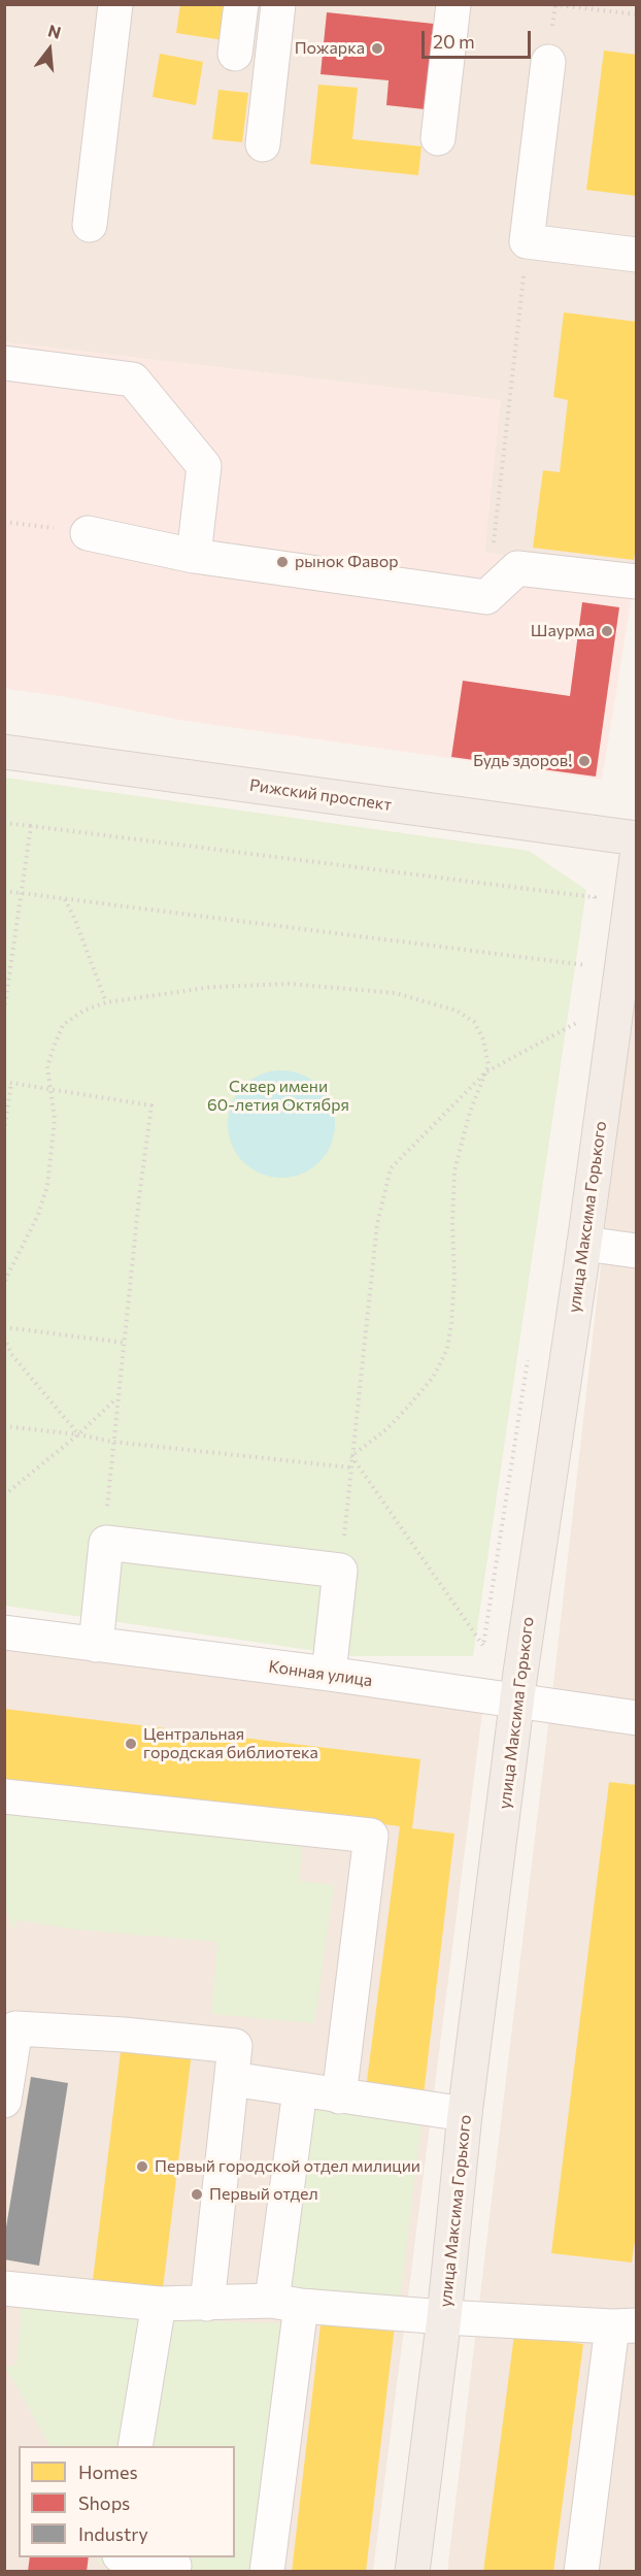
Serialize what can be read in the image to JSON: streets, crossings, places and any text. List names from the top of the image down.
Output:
{
  "streets": {
    "main road": ["Рижский проспект", "улица Максима Горького"],
    "street": ["Конная улица"]
  },
  "crossings": [
    ["улица Максима Горького", "Конная улица"]
  ],
  "parks": ["Сквер имени 60-летия Октября"],
  "places": [
    "Пожарка",
    "рынок Фавор",
    "Шаурма",
    "Будь здоров!",
    "Центральная городская библиотека",
    "Первый городской отдел милиции",
    "Первый отдел"
  ],
  "legend": ["Homes", "Shops", "Industry"],
  "scale_bar": "20 m",
  "north": "top"
}
